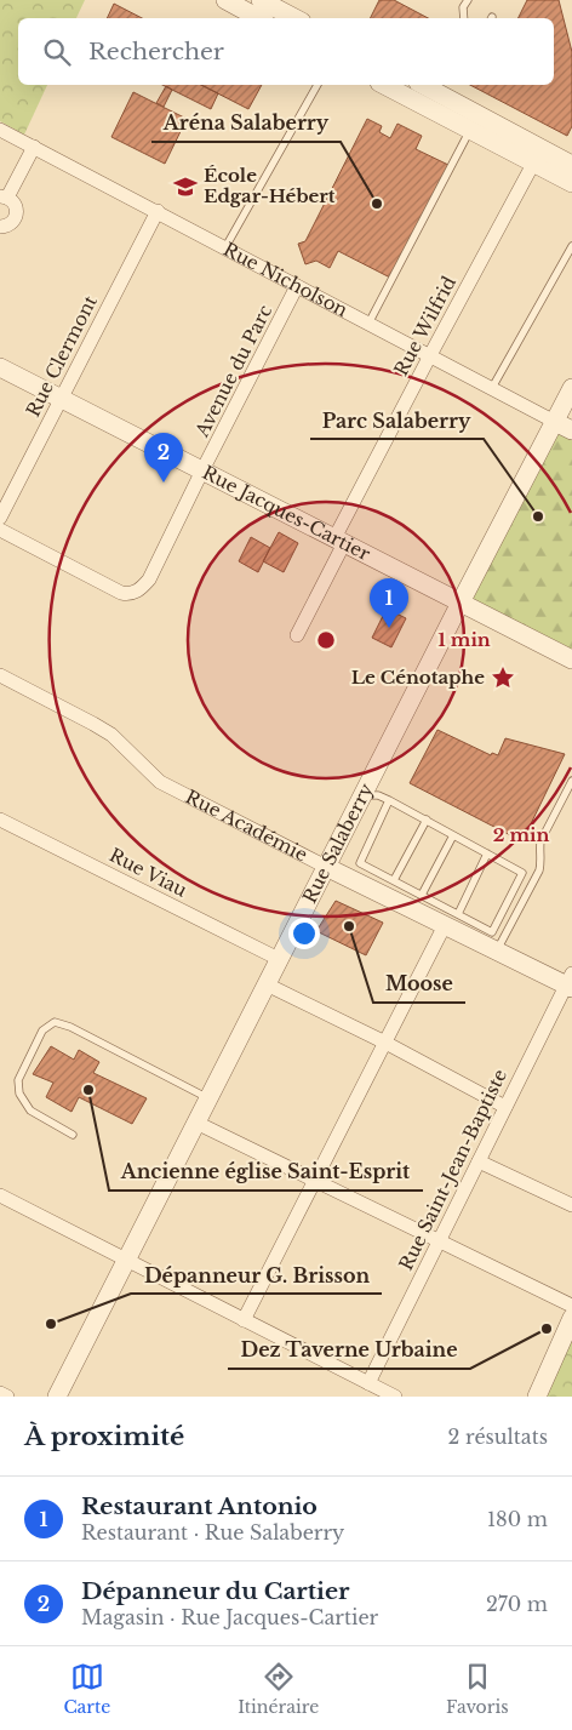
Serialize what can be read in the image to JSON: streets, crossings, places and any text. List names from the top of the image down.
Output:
{
  "streets": {
    "street": [
      "Rue Nicholson",
      "Rue Wilfrid",
      "Rue Clermont",
      "Avenue du Parc",
      "Rue Jacques-Cartier",
      "Rue Académie",
      "Rue Salaberry",
      "Rue Viau",
      "Rue Saint-Jean-Baptiste"
    ]
  },
  "crossings": [
    ["Rue Nicholson", "Rue Wilfrid"],
    ["Rue Nicholson", "Rue Clermont"],
    ["Rue Nicholson", "Avenue du Parc"],
    ["Rue Nicholson", "Rue Salaberry"],
    ["Rue Wilfrid", "Rue Jacques-Cartier"],
    ["Rue Clermont", "Rue Jacques-Cartier"],
    ["Avenue du Parc", "Rue Jacques-Cartier"],
    ["Rue Jacques-Cartier", "Rue Salaberry"],
    ["Rue Académie", "Rue Salaberry"],
    ["Rue Académie", "Rue Saint-Jean-Baptiste"],
    ["Rue Salaberry", "Rue Viau"]
  ],
  "places": {
    "school or university": ["École Edgar-Hébert"],
    "other": [
      "Aréna Salaberry",
      "Parc Salaberry",
      "Moose",
      "Ancienne église Saint-Esprit",
      "Dépanneur G. Brisson",
      "Dez Taverne Urbaine"
    ],
    "place": ["Le Cénotaphe"]
  },
  "page": {
    "search": "Rechercher",
    "pins": ["2", "1"],
    "heading": ["À proximité", "2 résultats"],
    "list": [
      {
        "mark": "1",
        "name": "Restaurant Antonio",
        "note": "Restaurant · Rue Salaberry",
        "value": "180 m"
      },
      {
        "mark": "2",
        "name": "Dépanneur du Cartier",
        "note": "Magasin · Rue Jacques-Cartier",
        "value": "270 m"
      }
    ],
    "nav": ["Carte", "Itinéraire", "Favoris"]
  },
  "rings": ["1 min", "2 min"]
}
